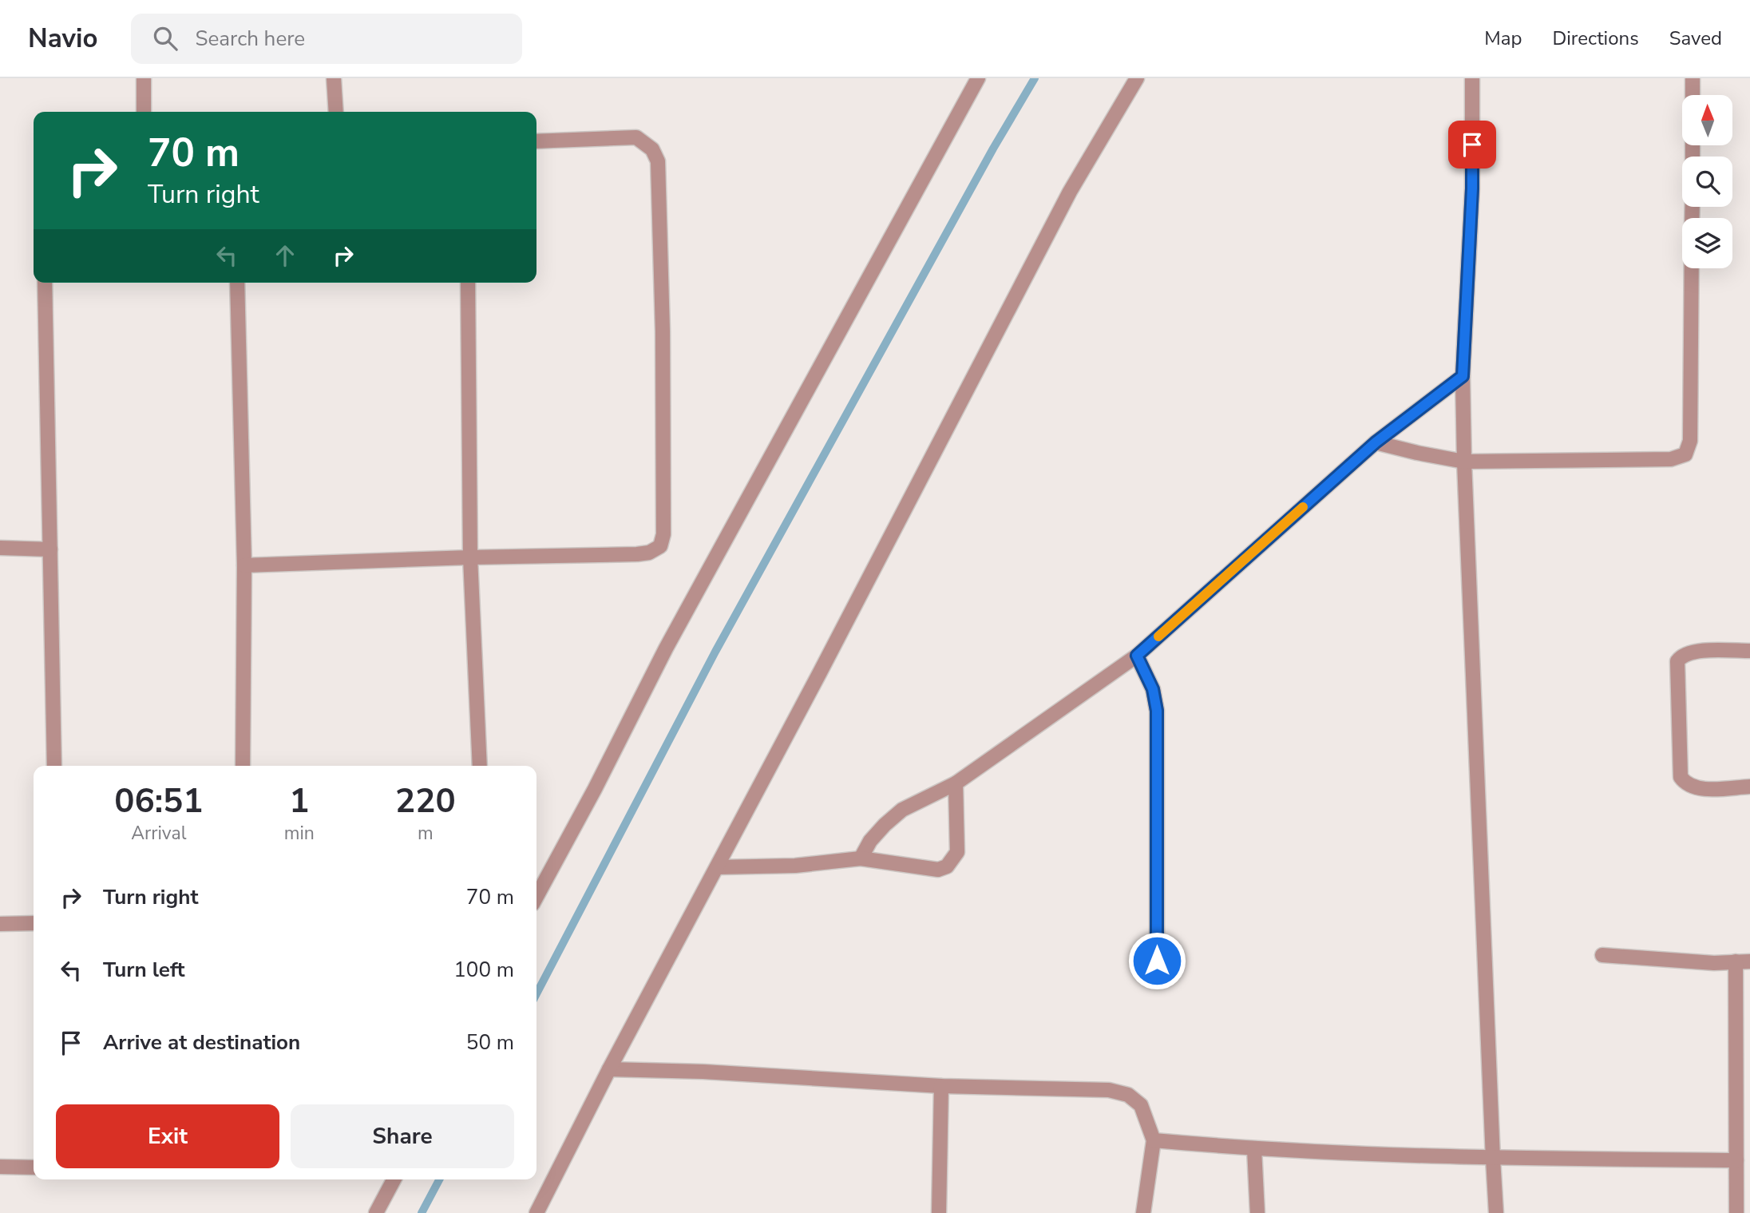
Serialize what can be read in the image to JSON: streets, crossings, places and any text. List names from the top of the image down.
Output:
{
  "north": "top",
  "page": {
    "header": "Navio",
    "search": "Search here",
    "nav": ["Map", "Directions", "Saved"],
    "turn": ["70 m", "Turn right"],
    "eta": [
      "06:51",
      "Arrival",
      "1",
      "min",
      "220",
      "m"
    ],
    "list": [
      {
        "name": "Turn right",
        "value": "70 m"
      },
      {
        "name": "Turn left",
        "value": "100 m"
      },
      {
        "name": "Arrive at destination",
        "value": "50 m"
      }
    ],
    "buttons": ["Exit", "Share"]
  }
}
